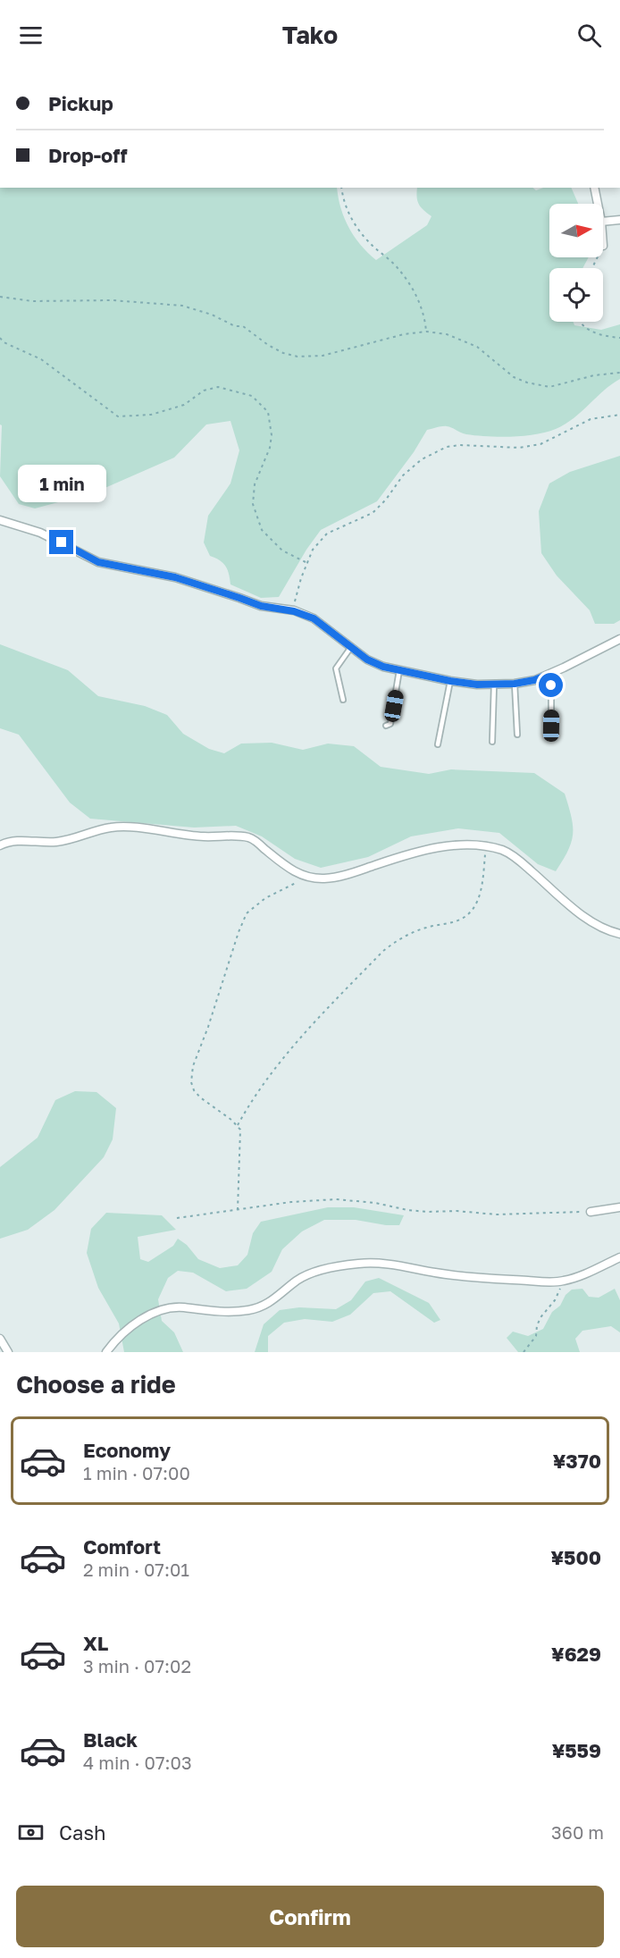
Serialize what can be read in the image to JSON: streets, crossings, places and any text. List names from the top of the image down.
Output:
{
  "north": "right",
  "page": {
    "header": "Tako",
    "banner": ["Pickup", "Drop-off"],
    "bubble": "1 min",
    "heading": "Choose a ride",
    "list": [
      {
        "name": "Economy",
        "note": "1 min · 07:00",
        "value": "¥370"
      },
      {
        "name": "Comfort",
        "note": "2 min · 07:01",
        "value": "¥500"
      },
      {
        "name": "XL",
        "note": "3 min · 07:02",
        "value": "¥629"
      },
      {
        "name": "Black",
        "note": "4 min · 07:03",
        "value": "¥559"
      }
    ],
    "pay": ["Cash", "360 m"],
    "buttons": "Confirm"
  }
}
